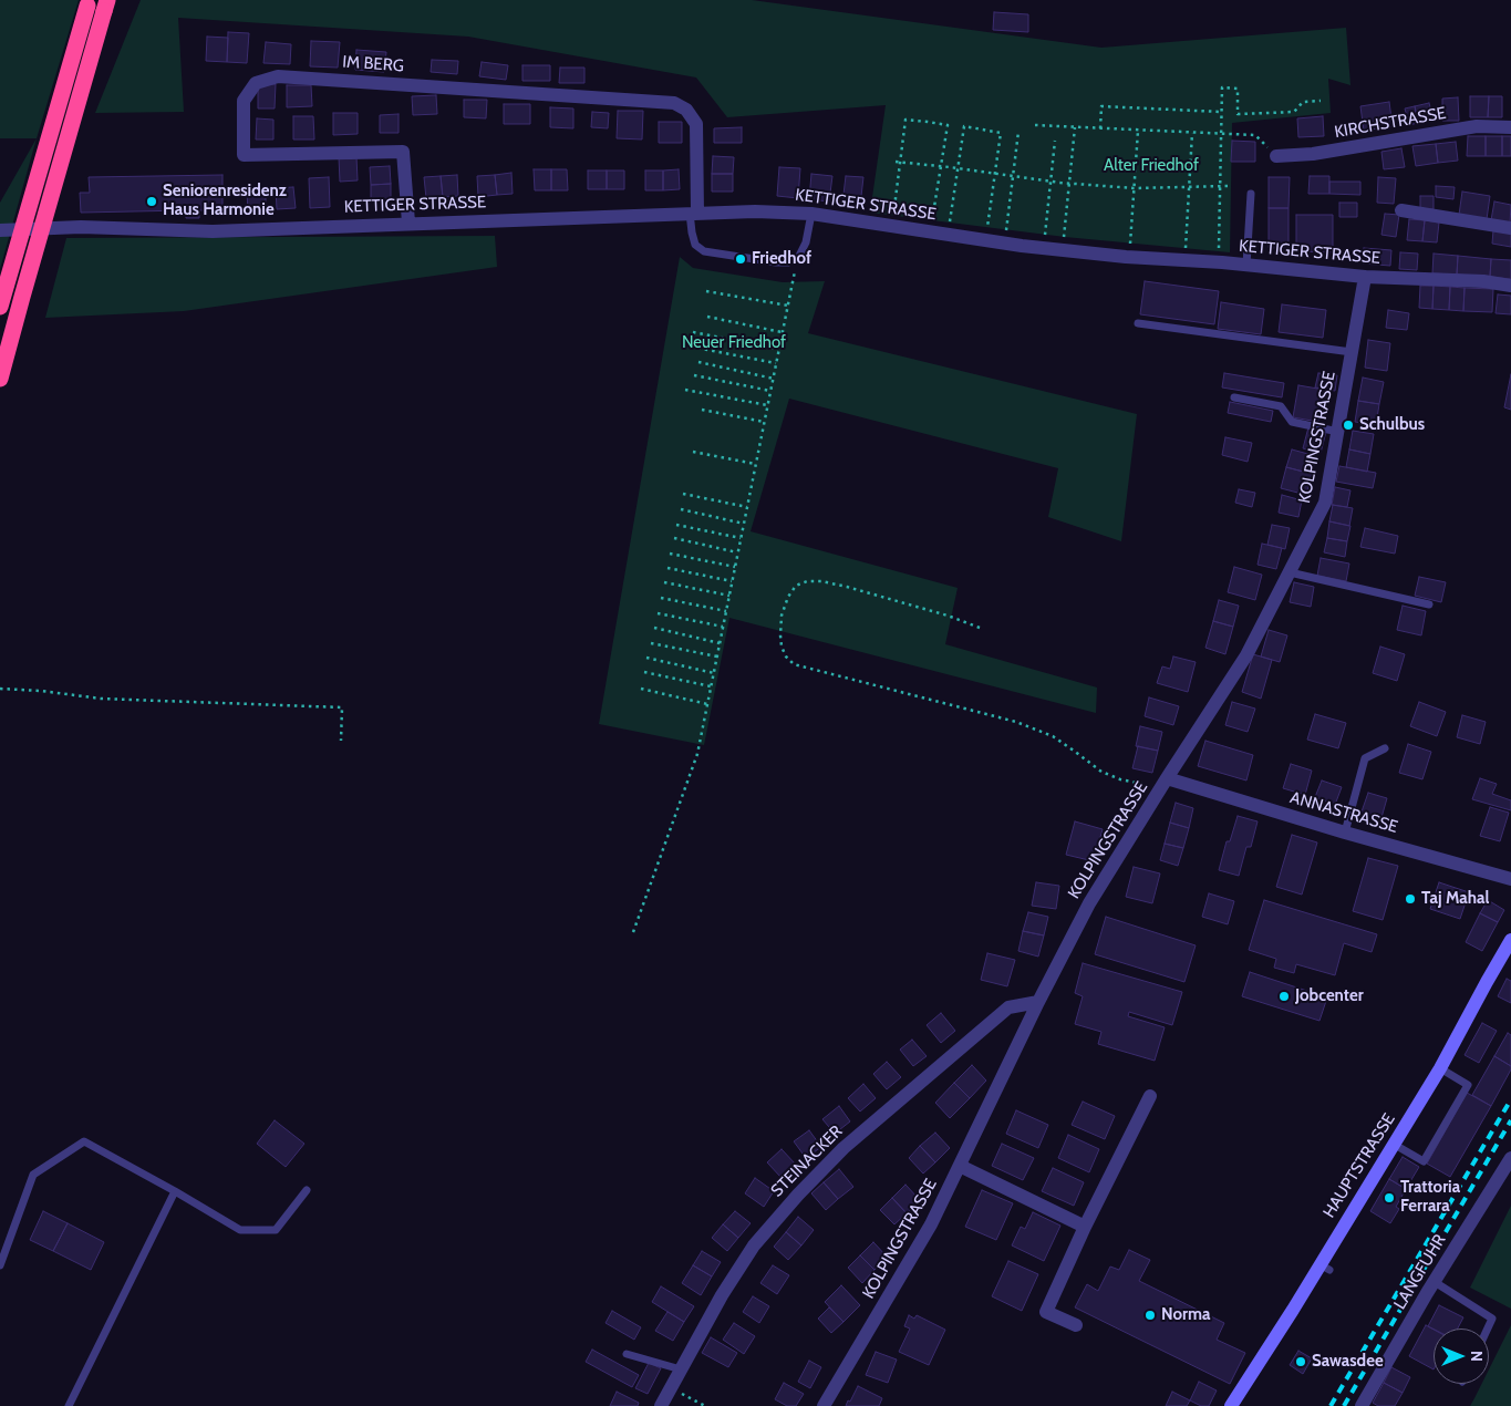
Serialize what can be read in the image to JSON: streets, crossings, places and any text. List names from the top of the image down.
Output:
{
  "streets": {
    "main road": ["HAUPTSTRASSE"],
    "street": [
      "IM BERG",
      "KIRCHSTRASSE",
      "KETTIGER STRASSE",
      "KOLPINGSTRASSE",
      "ANNASTRASSE",
      "STEINACKER",
      "LANGFUHR"
    ]
  },
  "crossings": [
    ["IM BERG", "KETTIGER STRASSE"],
    ["KETTIGER STRASSE", "KOLPINGSTRASSE"],
    ["KOLPINGSTRASSE", "ANNASTRASSE"],
    ["KOLPINGSTRASSE", "STEINACKER"]
  ],
  "parks": ["Alter Friedhof", "Neuer Friedhof"],
  "places": [
    "Seniorenresidenz Haus Harmonie",
    "Friedhof",
    "Schulbus",
    "Taj Mahal",
    "Jobcenter",
    "Trattoria Ferrara",
    "Norma",
    "Sawasdee"
  ],
  "north": "right"
}
